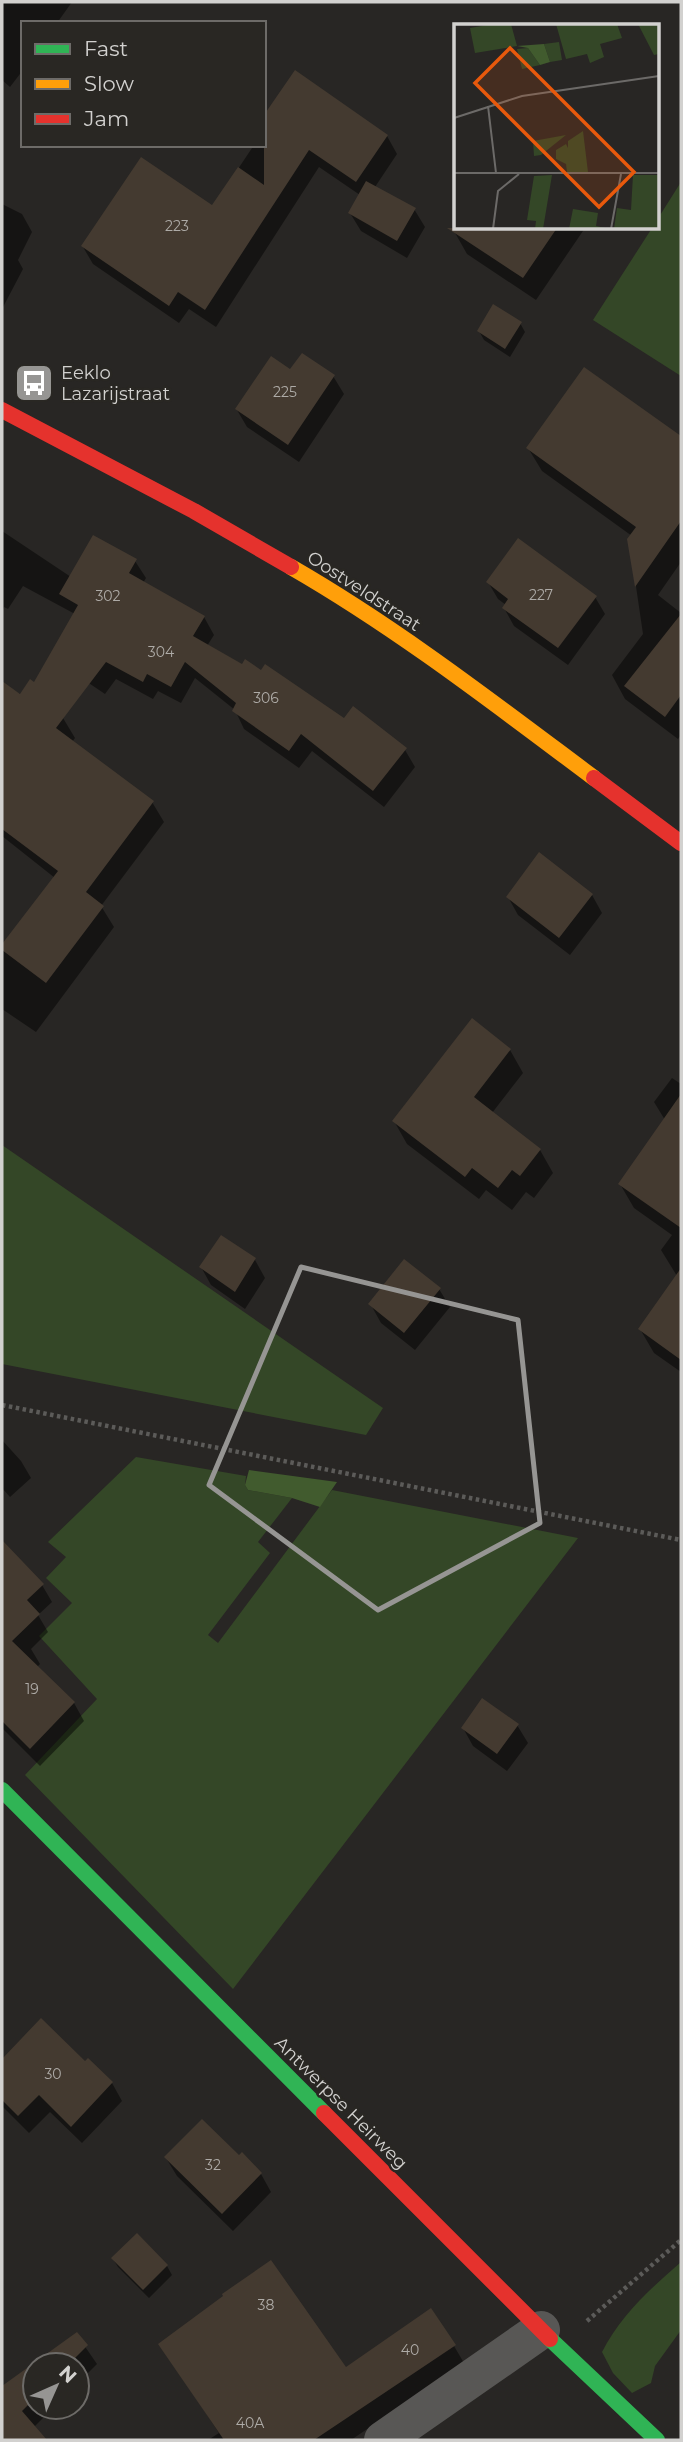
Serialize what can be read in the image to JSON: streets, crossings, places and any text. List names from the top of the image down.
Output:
{
  "streets": {
    "street": ["Oostveldstraat", "Antwerpse Heirweg"]
  },
  "places": {
    "bus stop": ["Eeklo Lazarijstraat"]
  },
  "house_numbers": [
    "223",
    "225",
    "227",
    "302",
    "304",
    "306",
    "19",
    "30",
    "32",
    "38",
    "40",
    "40A"
  ],
  "legend": ["Fast", "Slow", "Jam"],
  "north": "top right"
}
